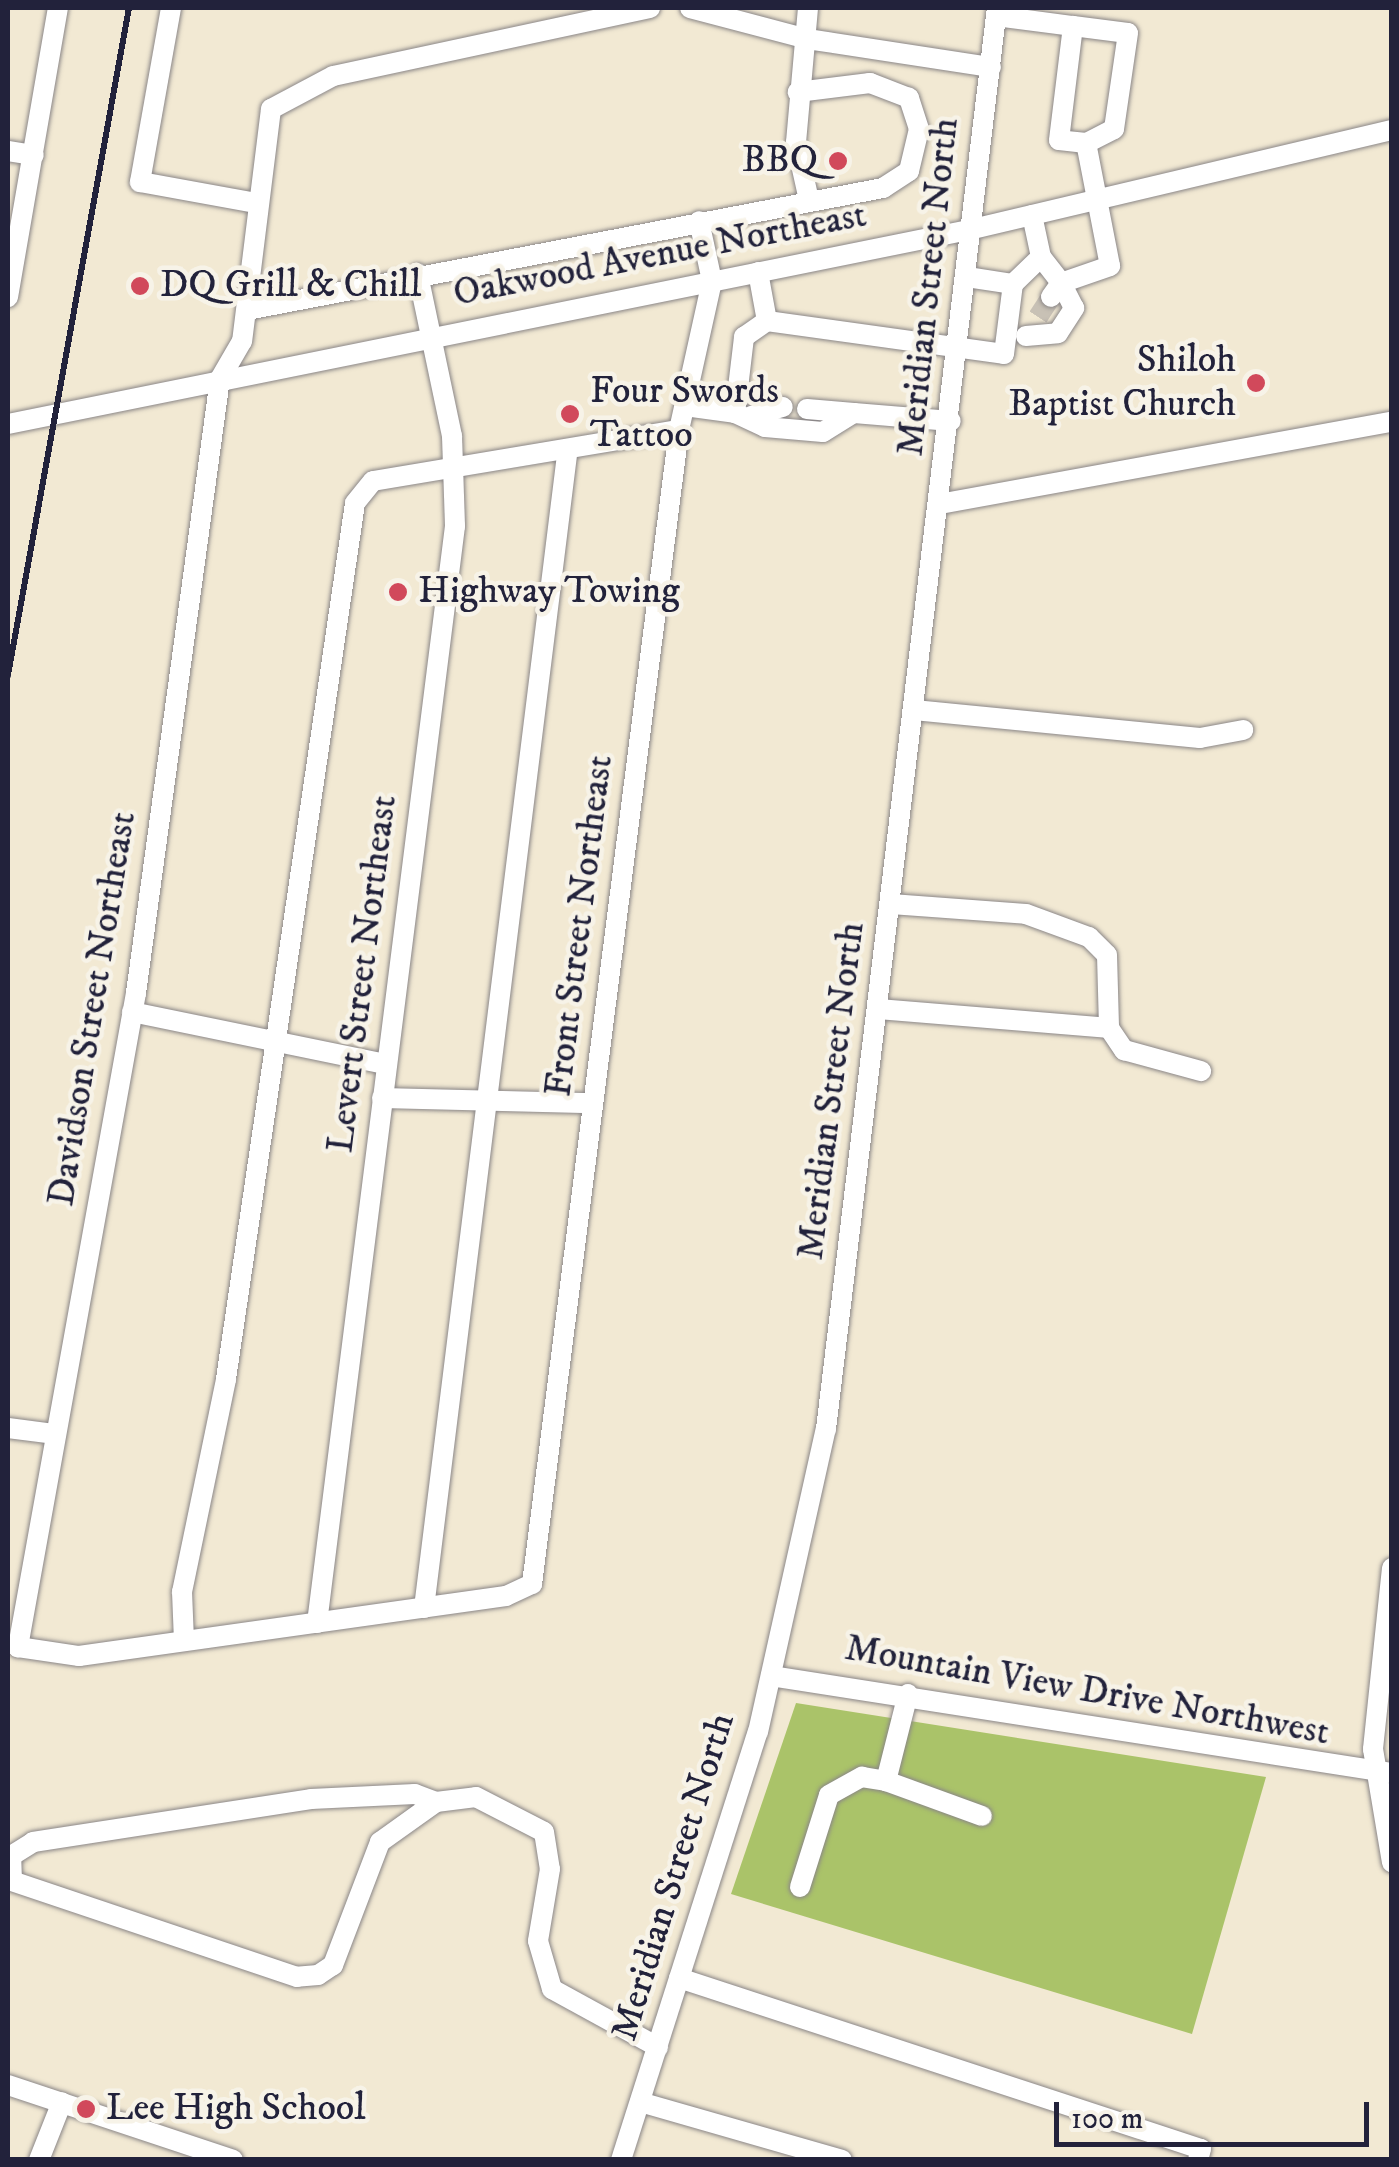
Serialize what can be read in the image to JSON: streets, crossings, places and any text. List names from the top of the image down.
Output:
{
  "streets": {
    "street": [
      "Oakwood Avenue Northeast",
      "Meridian Street North",
      "Front Street Northeast",
      "Levert Street Northeast",
      "Davidson Street Northeast",
      "Mountain View Drive Northwest"
    ]
  },
  "crossings": [
    ["Oakwood Avenue Northeast", "Meridian Street North"],
    ["Oakwood Avenue Northeast", "Front Street Northeast"],
    ["Oakwood Avenue Northeast", "Levert Street Northeast"],
    ["Oakwood Avenue Northeast", "Davidson Street Northeast"],
    ["Meridian Street North", "Mountain View Drive Northwest"]
  ],
  "places": [
    "BBQ",
    "DQ Grill & Chill",
    "Shiloh Baptist Church",
    "Four Swords Tattoo",
    "Highway Towing",
    "Lee High School"
  ],
  "scale_bar": "100 m"
}
